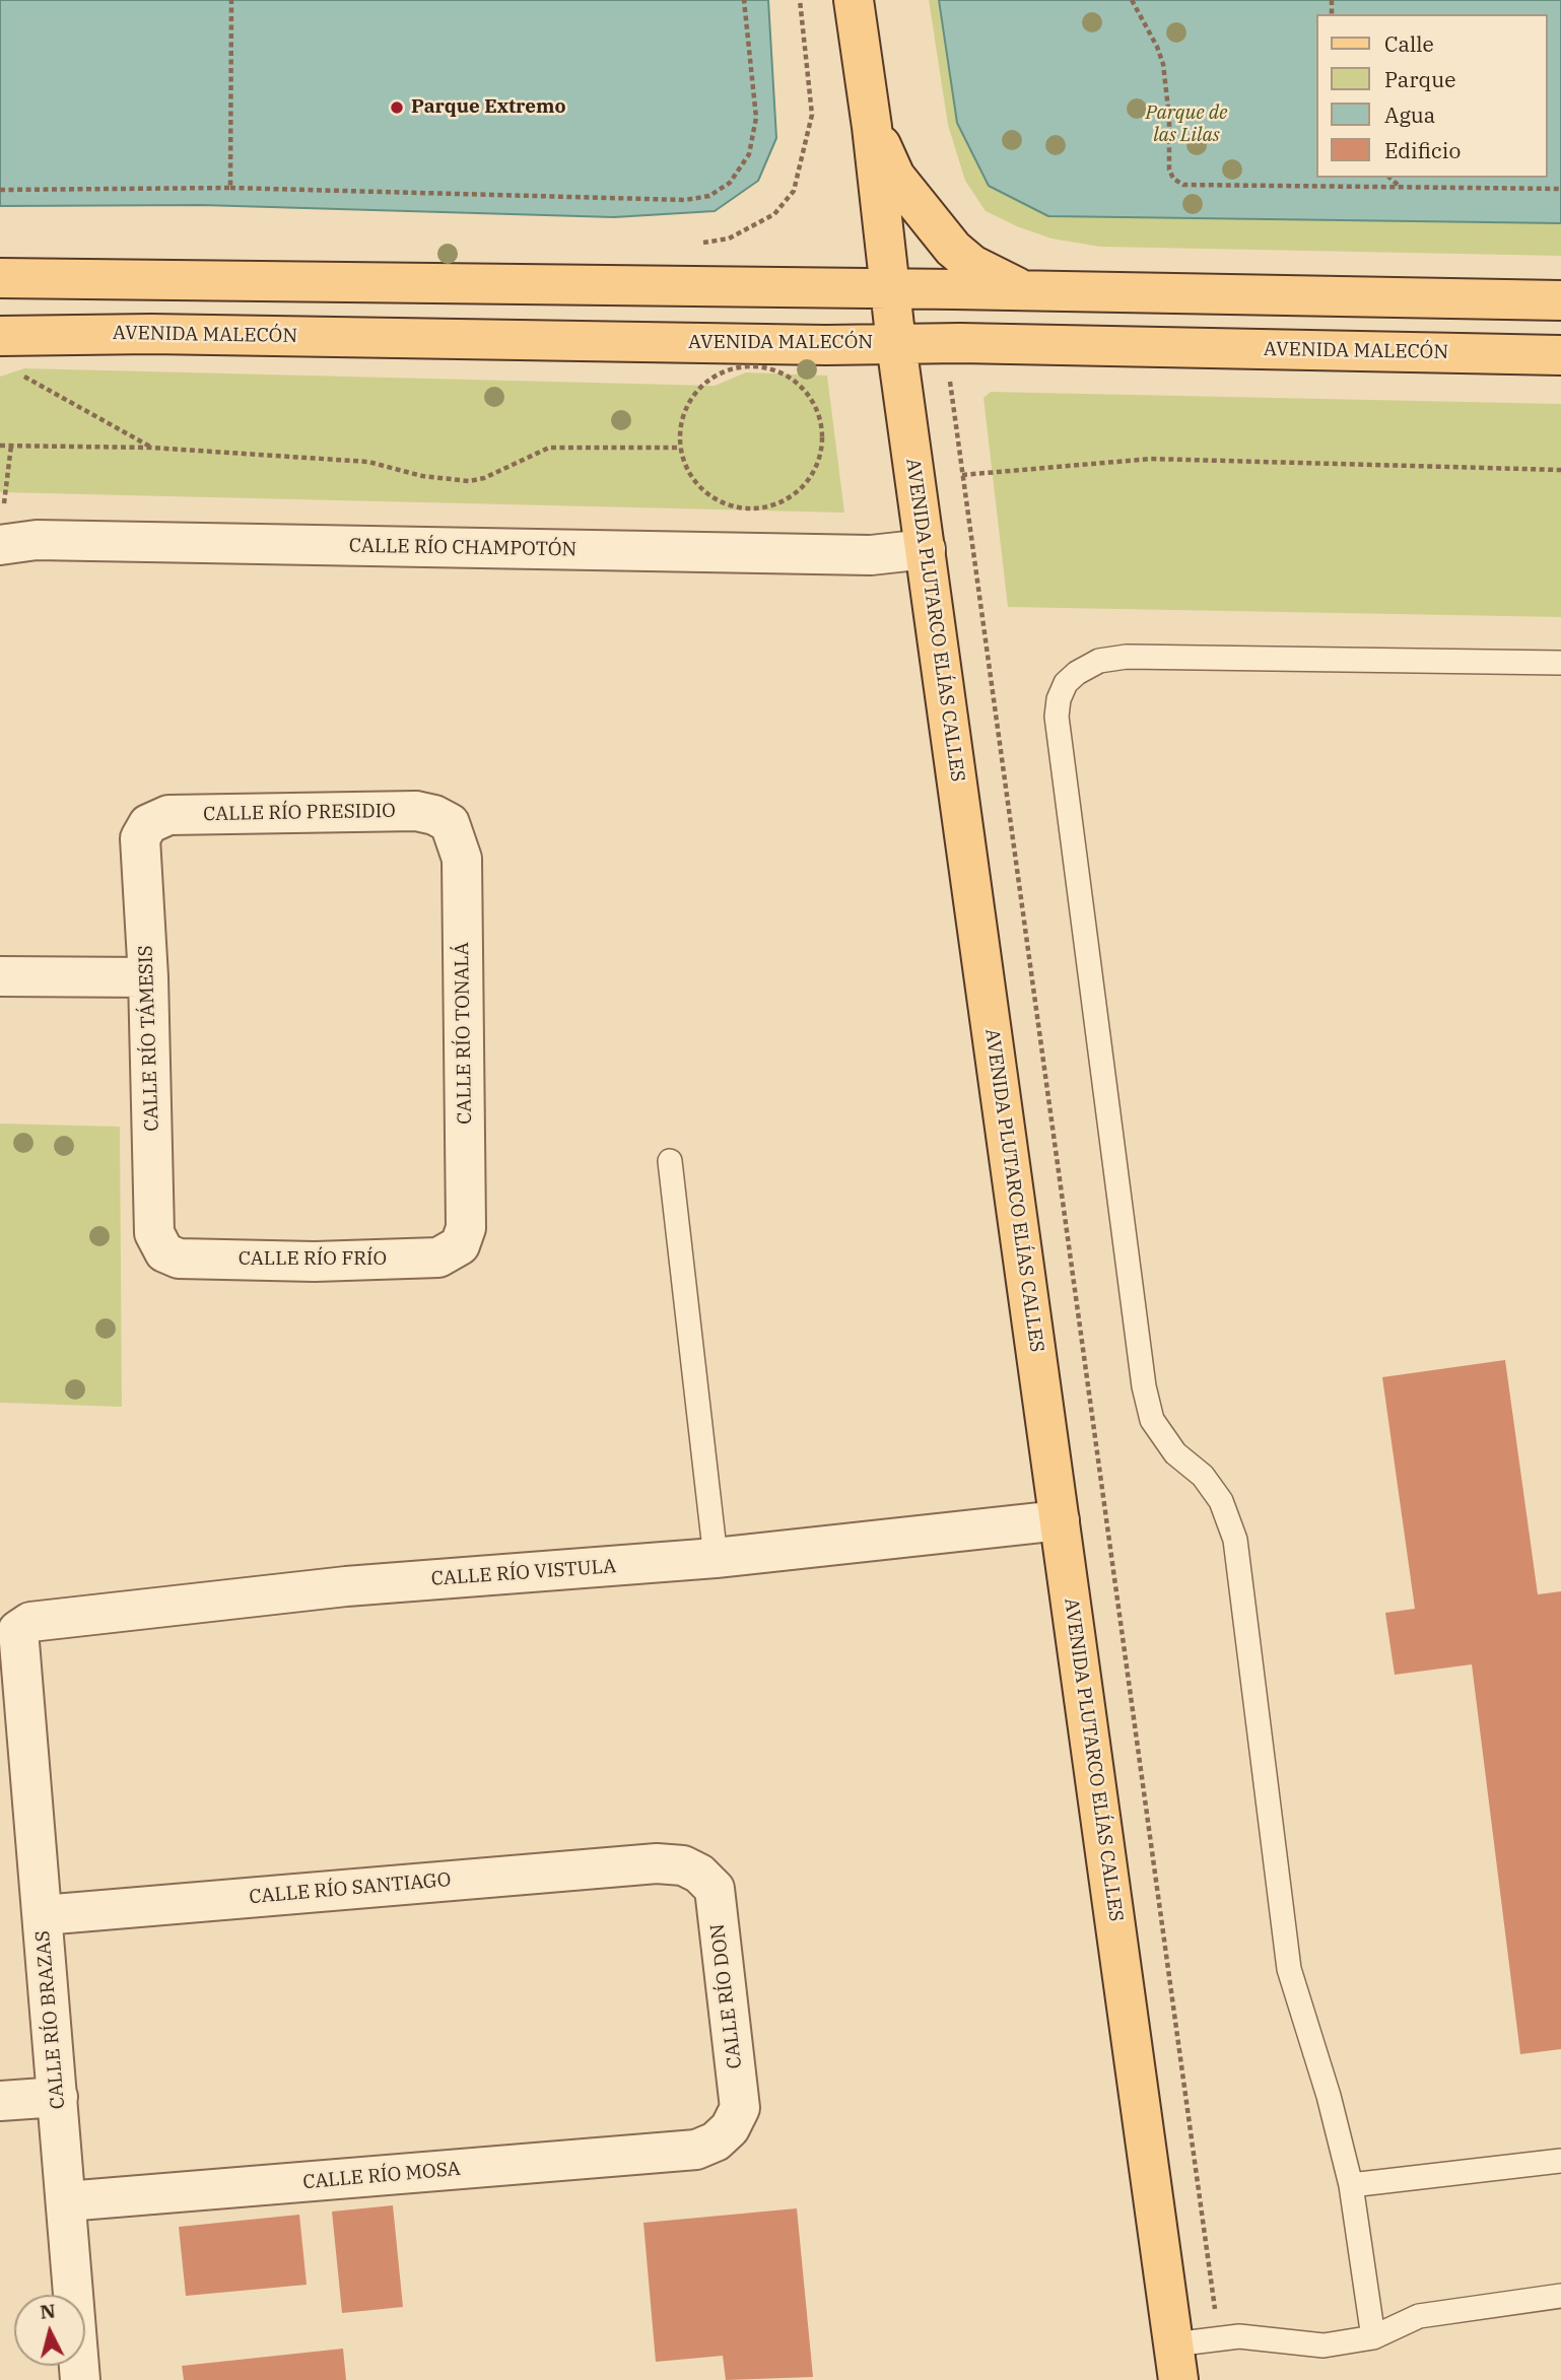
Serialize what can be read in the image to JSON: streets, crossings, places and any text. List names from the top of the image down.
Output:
{
  "streets": {
    "main road": ["AVENIDA MALECÓN", "AVENIDA PLUTARCO ELÍAS CALLES"],
    "street": [
      "CALLE RÍO CHAMPOTÓN",
      "CALLE RÍO PRESIDIO",
      "CALLE RÍO TONALÁ",
      "CALLE RÍO TÁMESIS",
      "CALLE RÍO FRÍO",
      "CALLE RÍO VISTULA",
      "CALLE RÍO SANTIAGO",
      "CALLE RÍO DON",
      "CALLE RÍO BRAZAS",
      "CALLE RÍO MOSA"
    ]
  },
  "crossings": [
    ["AVENIDA MALECÓN", "AVENIDA PLUTARCO ELÍAS CALLES"],
    ["CALLE RÍO CHAMPOTÓN", "AVENIDA PLUTARCO ELÍAS CALLES"],
    ["AVENIDA PLUTARCO ELÍAS CALLES", "CALLE RÍO VISTULA"],
    ["CALLE RÍO PRESIDIO", "CALLE RÍO TONALÁ"],
    ["CALLE RÍO PRESIDIO", "CALLE RÍO TÁMESIS"],
    ["CALLE RÍO TONALÁ", "CALLE RÍO FRÍO"],
    ["CALLE RÍO TÁMESIS", "CALLE RÍO FRÍO"],
    ["CALLE RÍO VISTULA", "CALLE RÍO BRAZAS"],
    ["CALLE RÍO SANTIAGO", "CALLE RÍO DON"],
    ["CALLE RÍO SANTIAGO", "CALLE RÍO BRAZAS"],
    ["CALLE RÍO DON", "CALLE RÍO MOSA"],
    ["CALLE RÍO BRAZAS", "CALLE RÍO MOSA"]
  ],
  "parks": ["Parque de las Lilas"],
  "places": ["Parque Extremo"],
  "legend": [
    "Calle",
    "Parque",
    "Agua",
    "Edificio"
  ],
  "north": "top"
}
